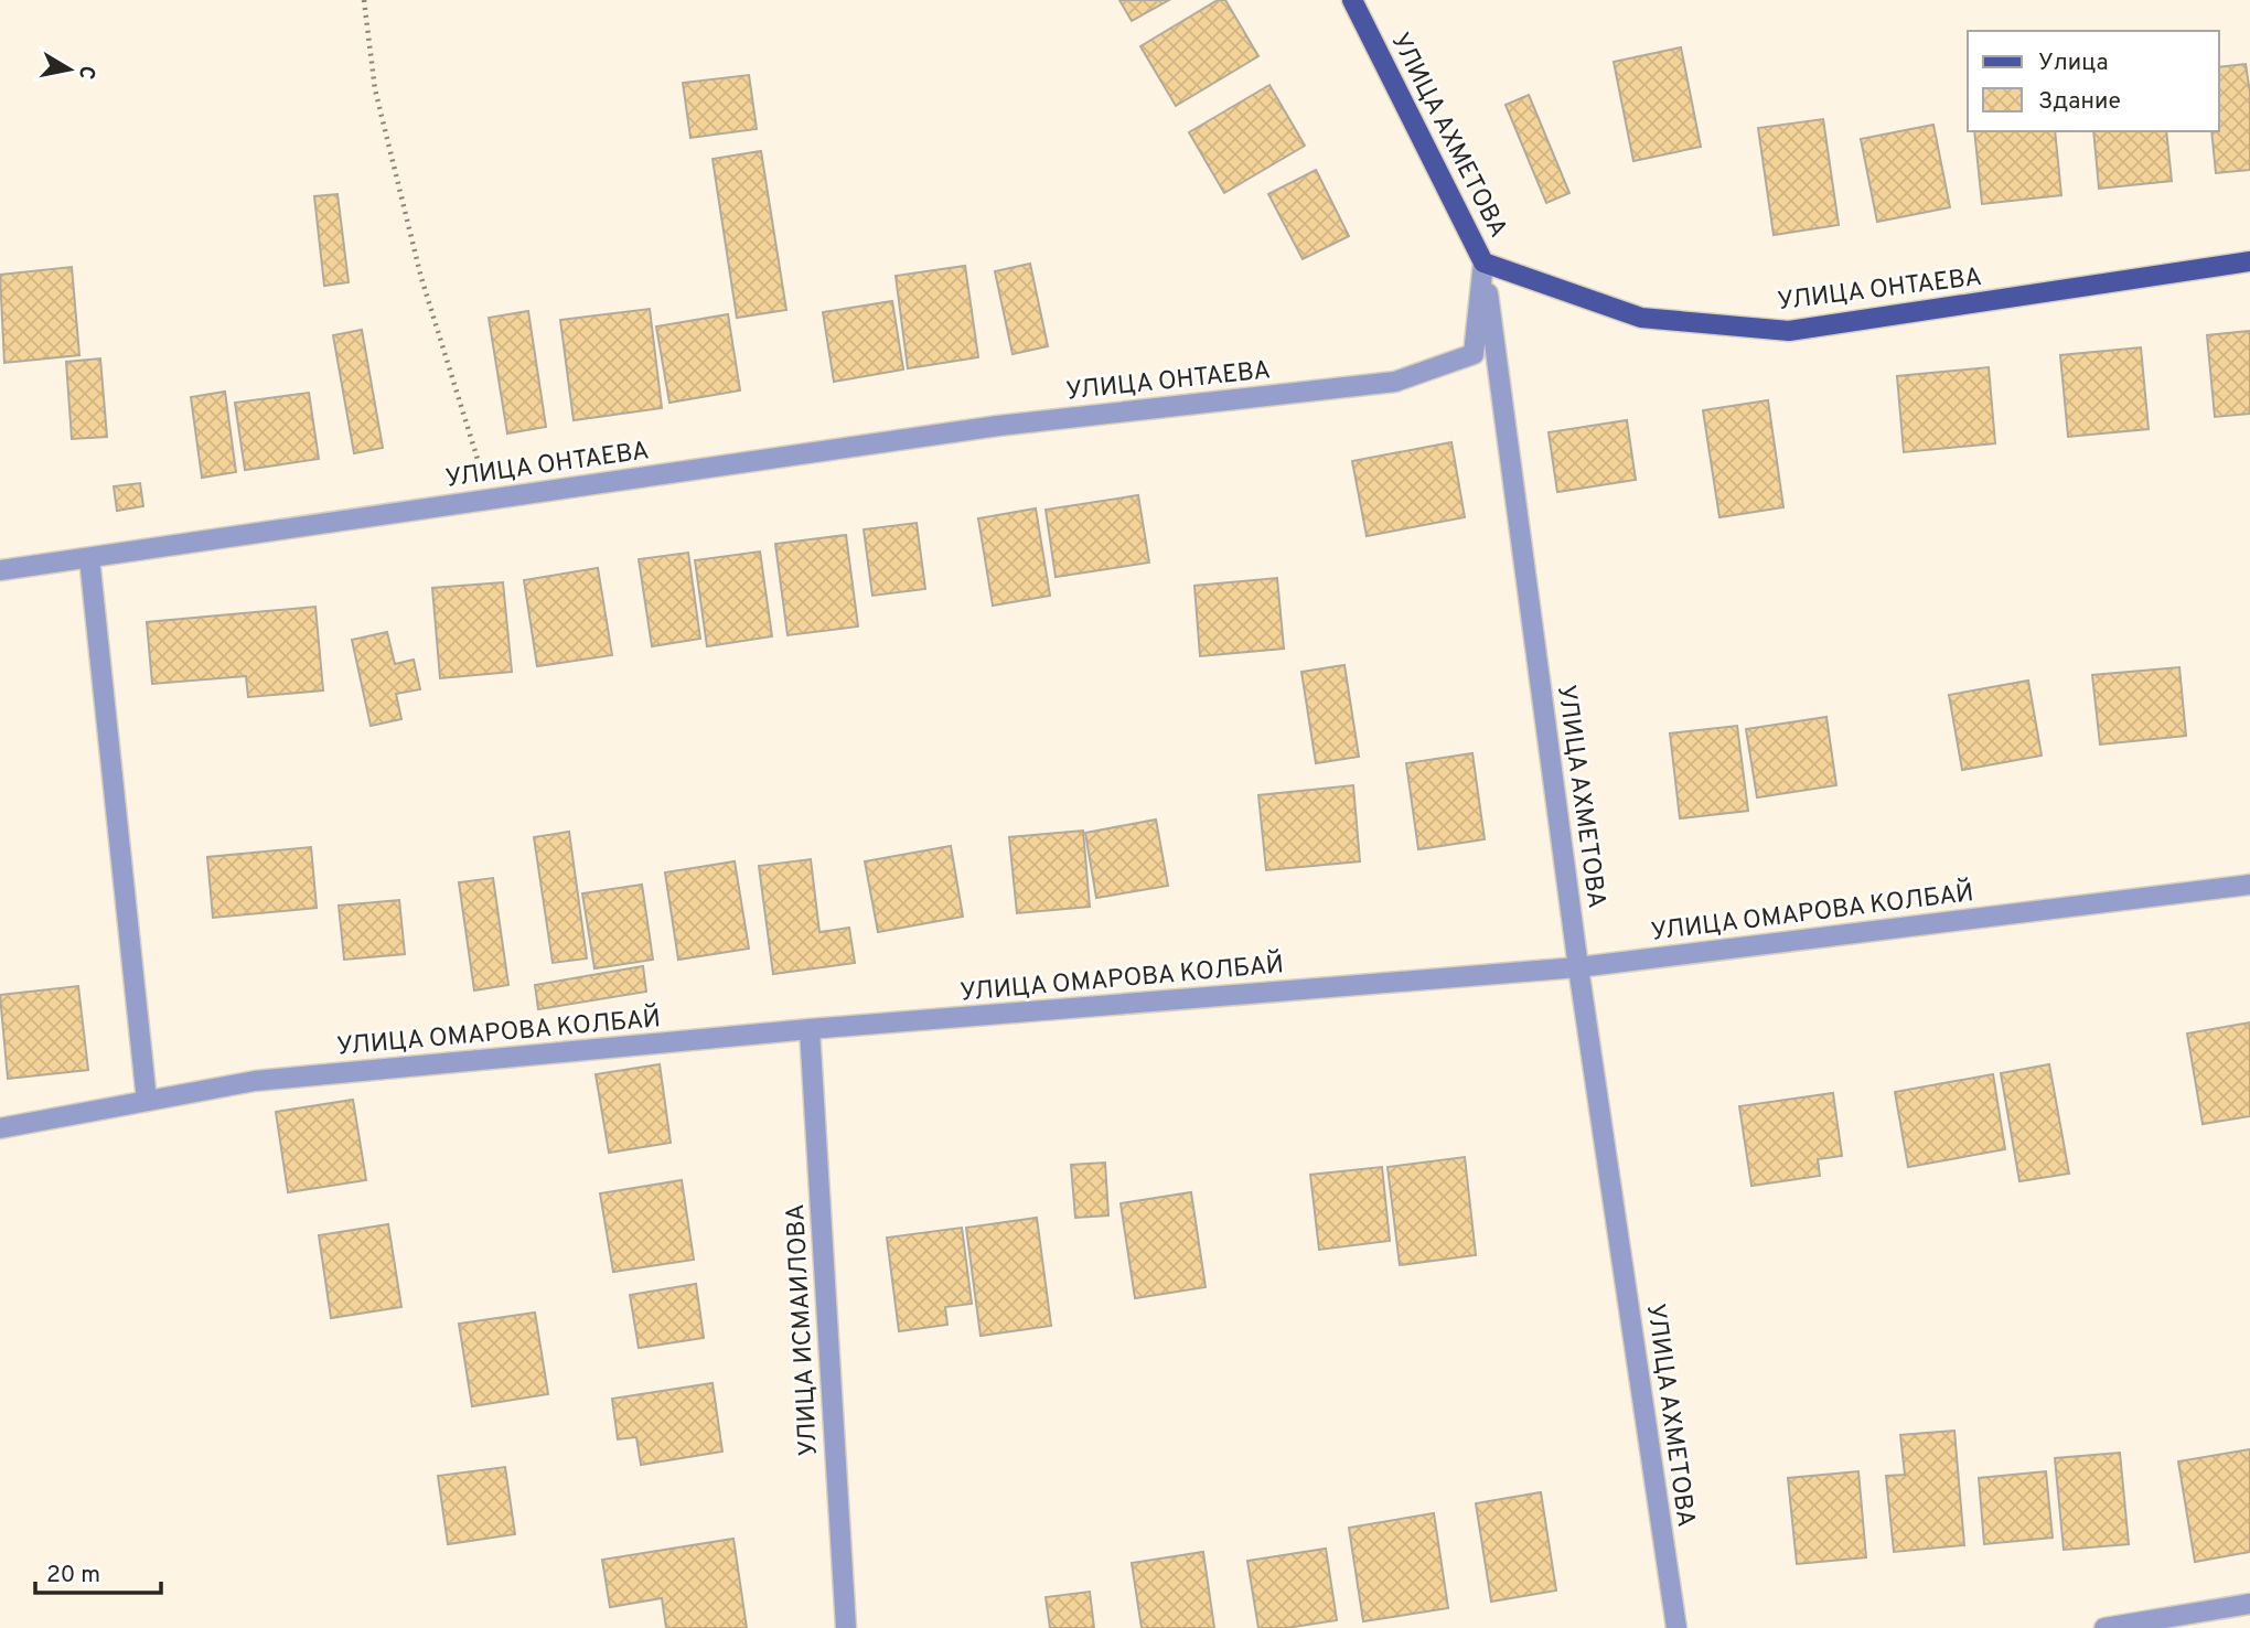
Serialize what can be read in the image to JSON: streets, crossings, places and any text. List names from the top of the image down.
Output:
{
  "streets": {
    "main road": ["УЛИЦА АХМЕТОВА", "УЛИЦА ОНТАЕВА"],
    "street": ["УЛИЦА ОМАРОВА КОЛБАЙ", "УЛИЦА ИСМАИЛОВА"]
  },
  "crossings": [
    ["УЛИЦА АХМЕТОВА", "УЛИЦА ОНТАЕВА"],
    ["УЛИЦА АХМЕТОВА", "УЛИЦА ОМАРОВА КОЛБАЙ"],
    ["УЛИЦА ОМАРОВА КОЛБАЙ", "УЛИЦА ИСМАИЛОВА"]
  ],
  "legend": ["Улица", "Здание"],
  "scale_bar": "20 m",
  "north": "right"
}
